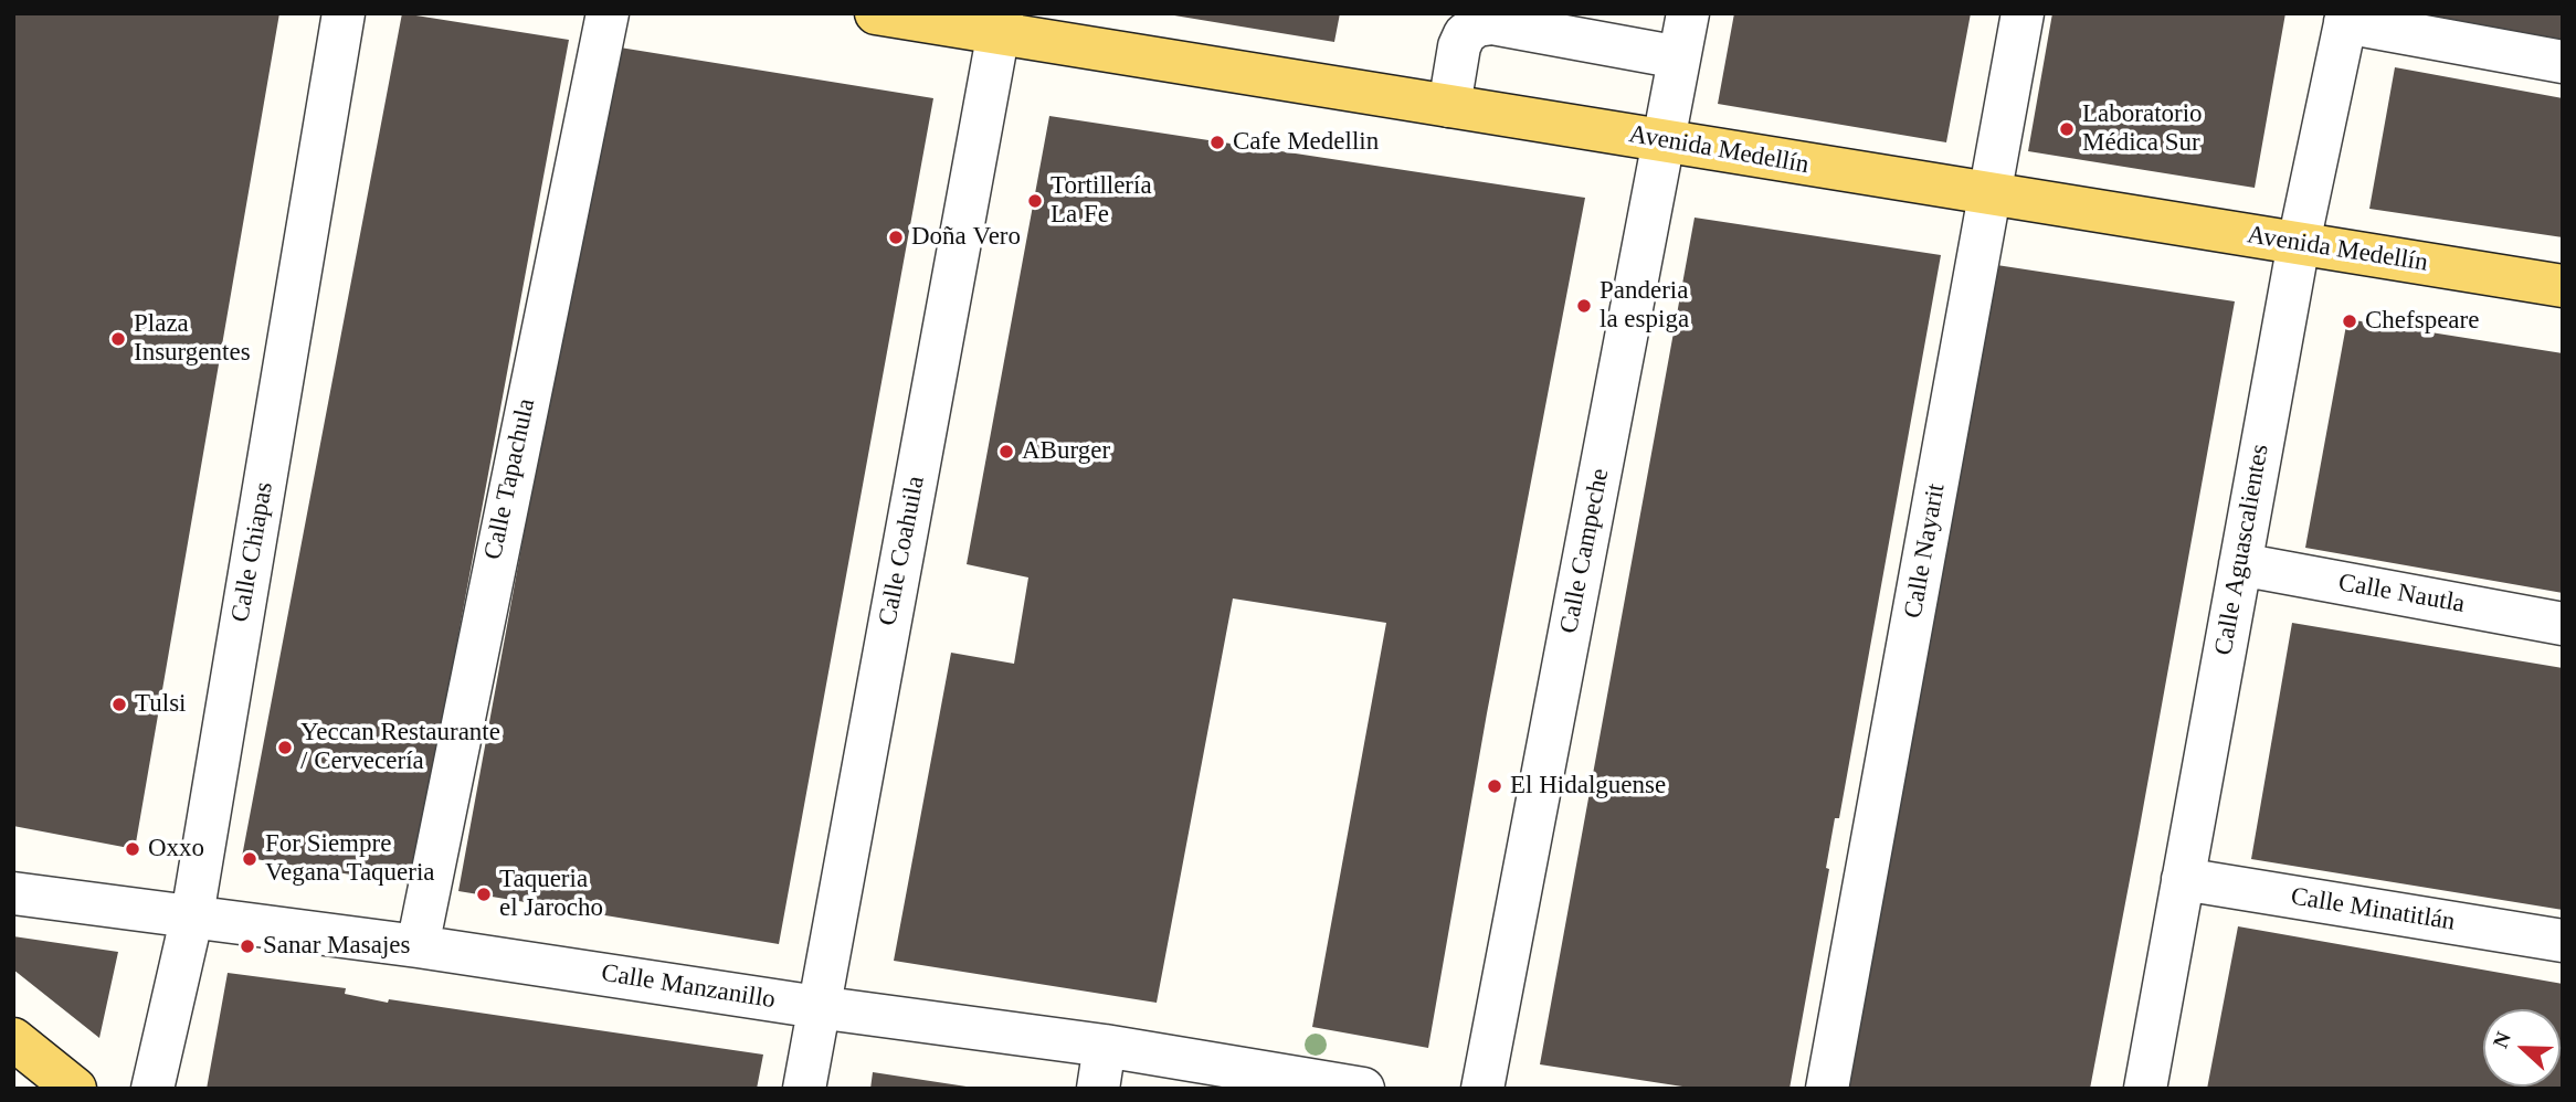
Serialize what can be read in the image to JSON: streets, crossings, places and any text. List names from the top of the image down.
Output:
{
  "streets": {
    "main road": ["Avenida Medellín"],
    "street": [
      "Calle Tapachula",
      "Calle Aguascalientes",
      "Calle Coahuila",
      "Calle Campeche",
      "Calle Nayarit",
      "Calle Chiapas",
      "Calle Nautla",
      "Calle Minatitlán",
      "Calle Manzanillo"
    ]
  },
  "crossings": [
    ["Avenida Medellín", "Calle Aguascalientes"],
    ["Avenida Medellín", "Calle Coahuila"],
    ["Avenida Medellín", "Calle Campeche"],
    ["Avenida Medellín", "Calle Nayarit"],
    ["Calle Tapachula", "Calle Manzanillo"],
    ["Calle Aguascalientes", "Calle Nautla"],
    ["Calle Aguascalientes", "Calle Minatitlán"],
    ["Calle Coahuila", "Calle Manzanillo"],
    ["Calle Chiapas", "Calle Manzanillo"]
  ],
  "places": [
    "Laboratorio Médica Sur",
    "Cafe Medellin",
    "Tortillería La Fe",
    "Doña Vero",
    "Panderia la espiga",
    "Chefspeare",
    "Plaza Insurgentes",
    "ABurger",
    "Tulsi",
    "Yeccan Restaurante / Cervecería",
    "El Hidalguense",
    "Oxxo",
    "For Siempre Vegana Taqueria",
    "Taqueria el Jarocho",
    "Sanar Masajes"
  ],
  "north": "left"
}
